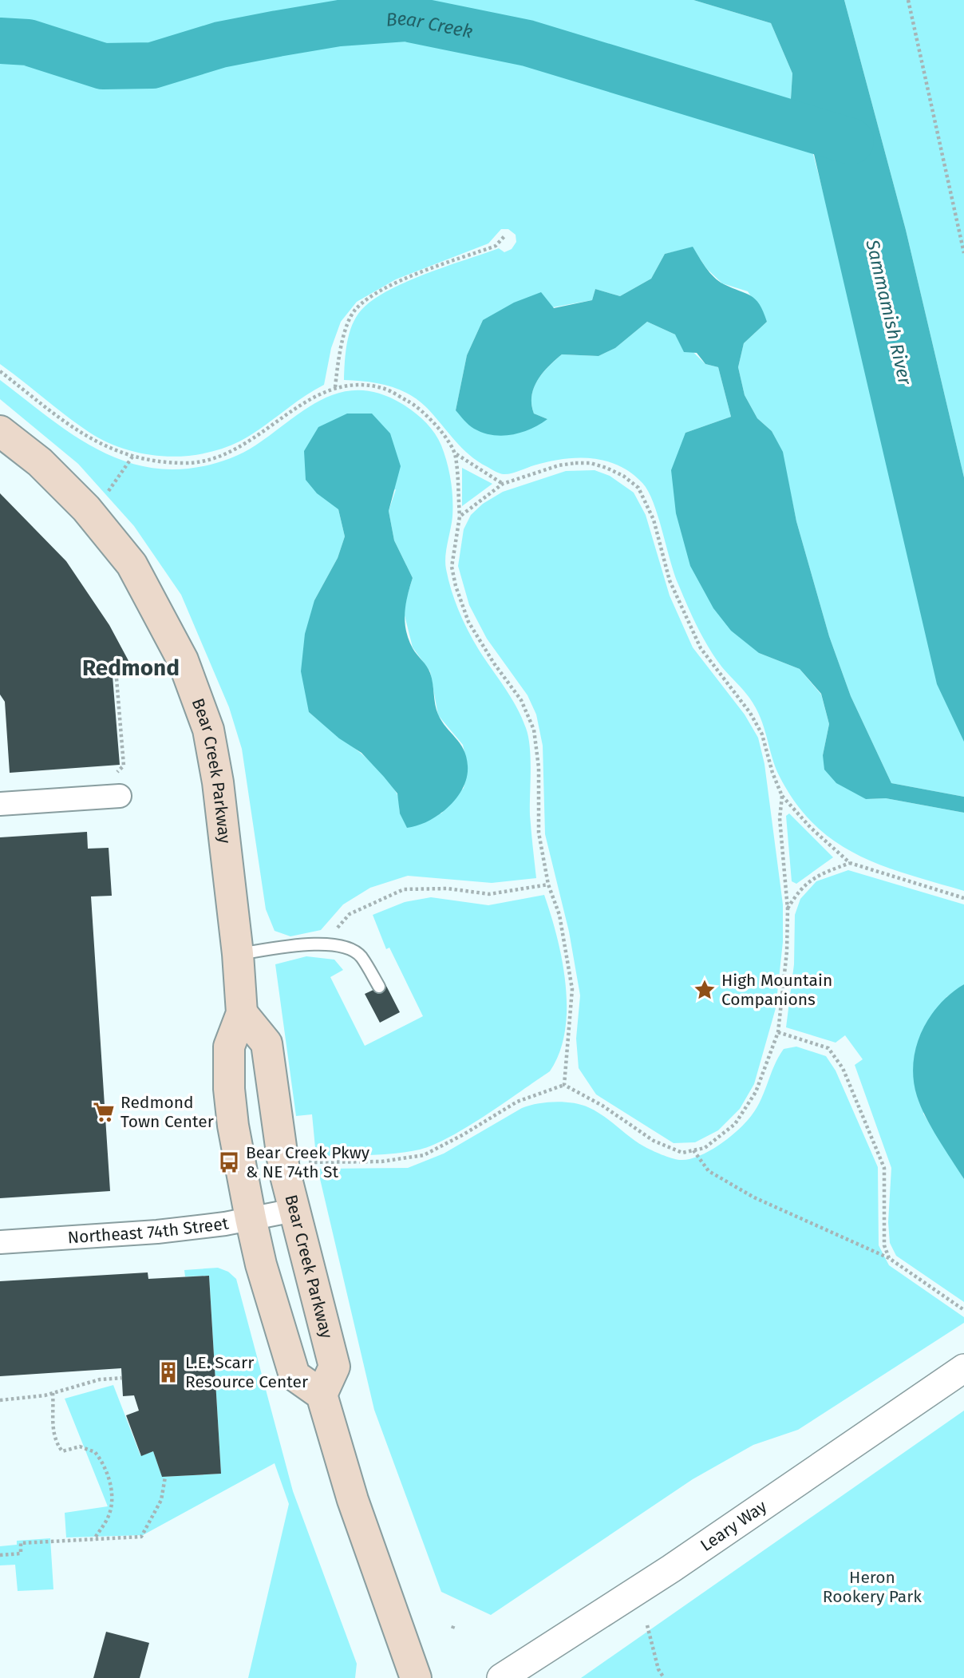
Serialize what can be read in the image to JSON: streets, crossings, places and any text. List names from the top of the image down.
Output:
{
  "streets": {
    "main road": ["Bear Creek Parkway"],
    "street": ["Northeast 74th Street", "Leary Way"]
  },
  "crossings": [
    ["Bear Creek Parkway", "Northeast 74th Street"]
  ],
  "districts": ["Redmond"],
  "water": ["Bear Creek", "Sammamish River"],
  "parks": ["Heron Rookery Park"],
  "places": {
    "place": ["High Mountain Companions"],
    "supermarket": ["Redmond Town Center"],
    "bus stop": ["Bear Creek Pkwy & NE 74th St"],
    "building": ["L.E. Scarr Resource Center"]
  }
}
